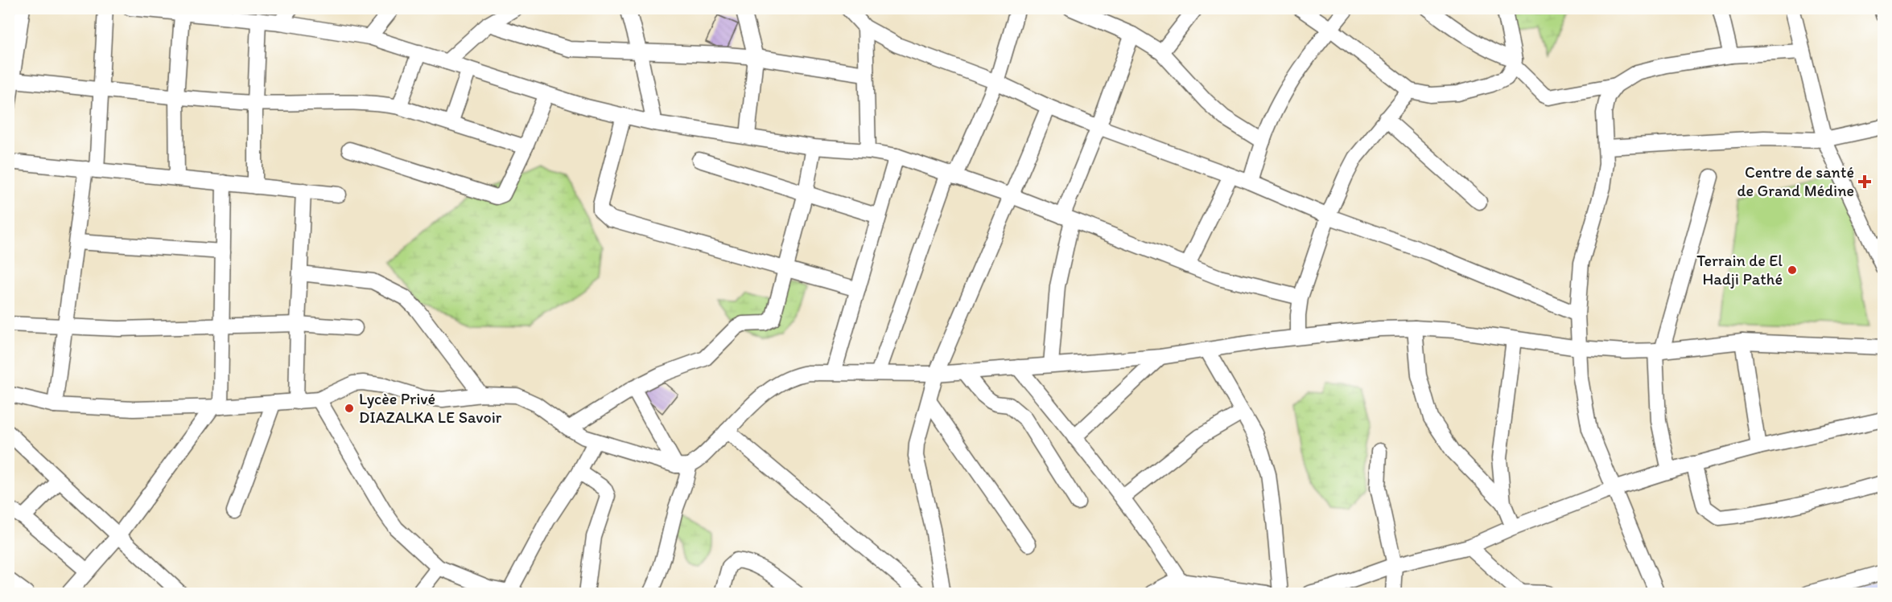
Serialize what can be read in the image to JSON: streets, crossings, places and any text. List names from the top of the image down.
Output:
{
  "places": {
    "health": ["Centre de santé de Grand Médine"],
    "other": ["Terrain de El Hadji Pathé", "Lycèe Privé DIAZALKA LE Savoir"]
  }
}
